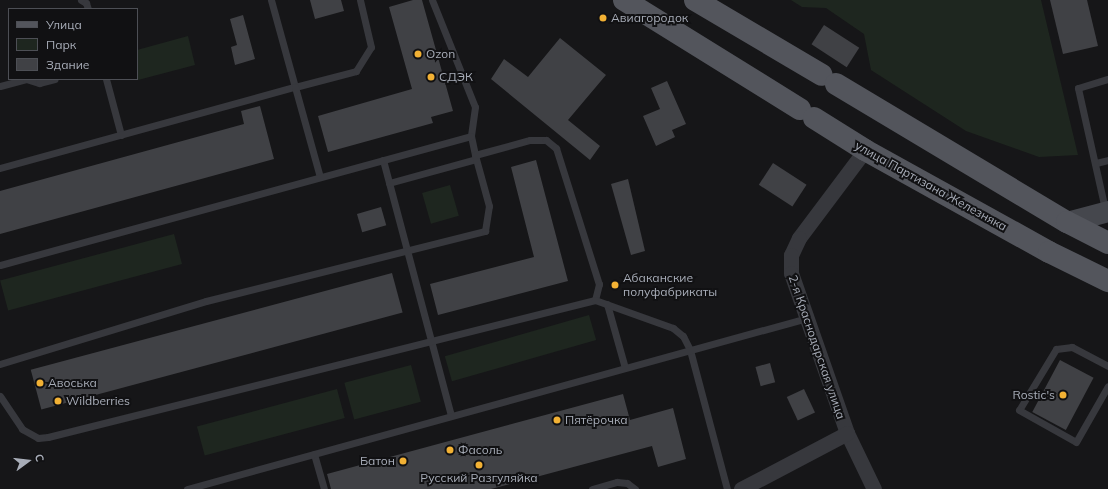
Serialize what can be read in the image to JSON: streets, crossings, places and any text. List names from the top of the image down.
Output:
{
  "streets": {
    "main road": ["улица Партизана Железняка"],
    "street": ["2-я Краснодарская улица"]
  },
  "crossings": [
    ["улица Партизана Железняка", "2-я Краснодарская улица"]
  ],
  "places": [
    "Авиагородок",
    "Ozon",
    "СДЭК",
    "Абаканские полуфабрикаты",
    "Авоська",
    "Rostic's",
    "Wildberries",
    "Пятёрочка",
    "Фасоль",
    "Батон",
    "Русский Разгуляйка"
  ],
  "legend": ["Улица", "Парк", "Здание"],
  "north": "right"
}
